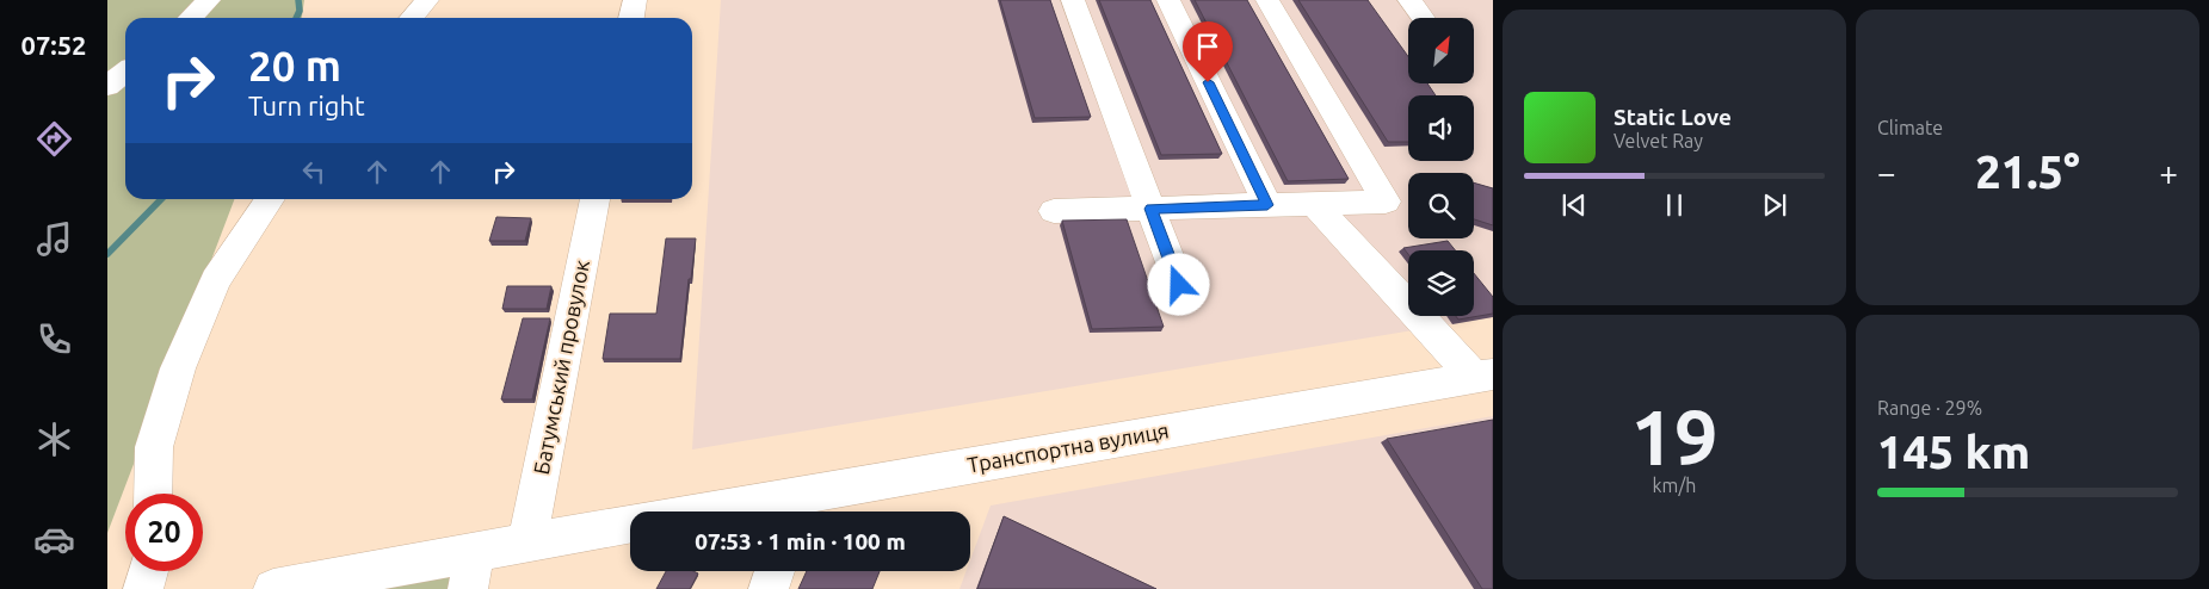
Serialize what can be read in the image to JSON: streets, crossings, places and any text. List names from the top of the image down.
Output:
{
  "streets": {
    "street": ["Батумський провулок", "Транспортна вулиця"]
  },
  "crossings": [
    ["Батумський провулок", "Транспортна вулиця"]
  ],
  "north": "top right",
  "page": {
    "tabs": "07:52",
    "tile": [
      "Climate",
      ["19", "km/h"],
      ["Range · 29%", "145 km"]
    ],
    "turn": ["20 m", "Turn right"],
    "song": ["Static Love", "Velvet Ray"],
    "heat": ["−", "21.5°", "+"],
    "limit": "20",
    "trip": "07:53 · 1 min · 100 m"
  }
}
